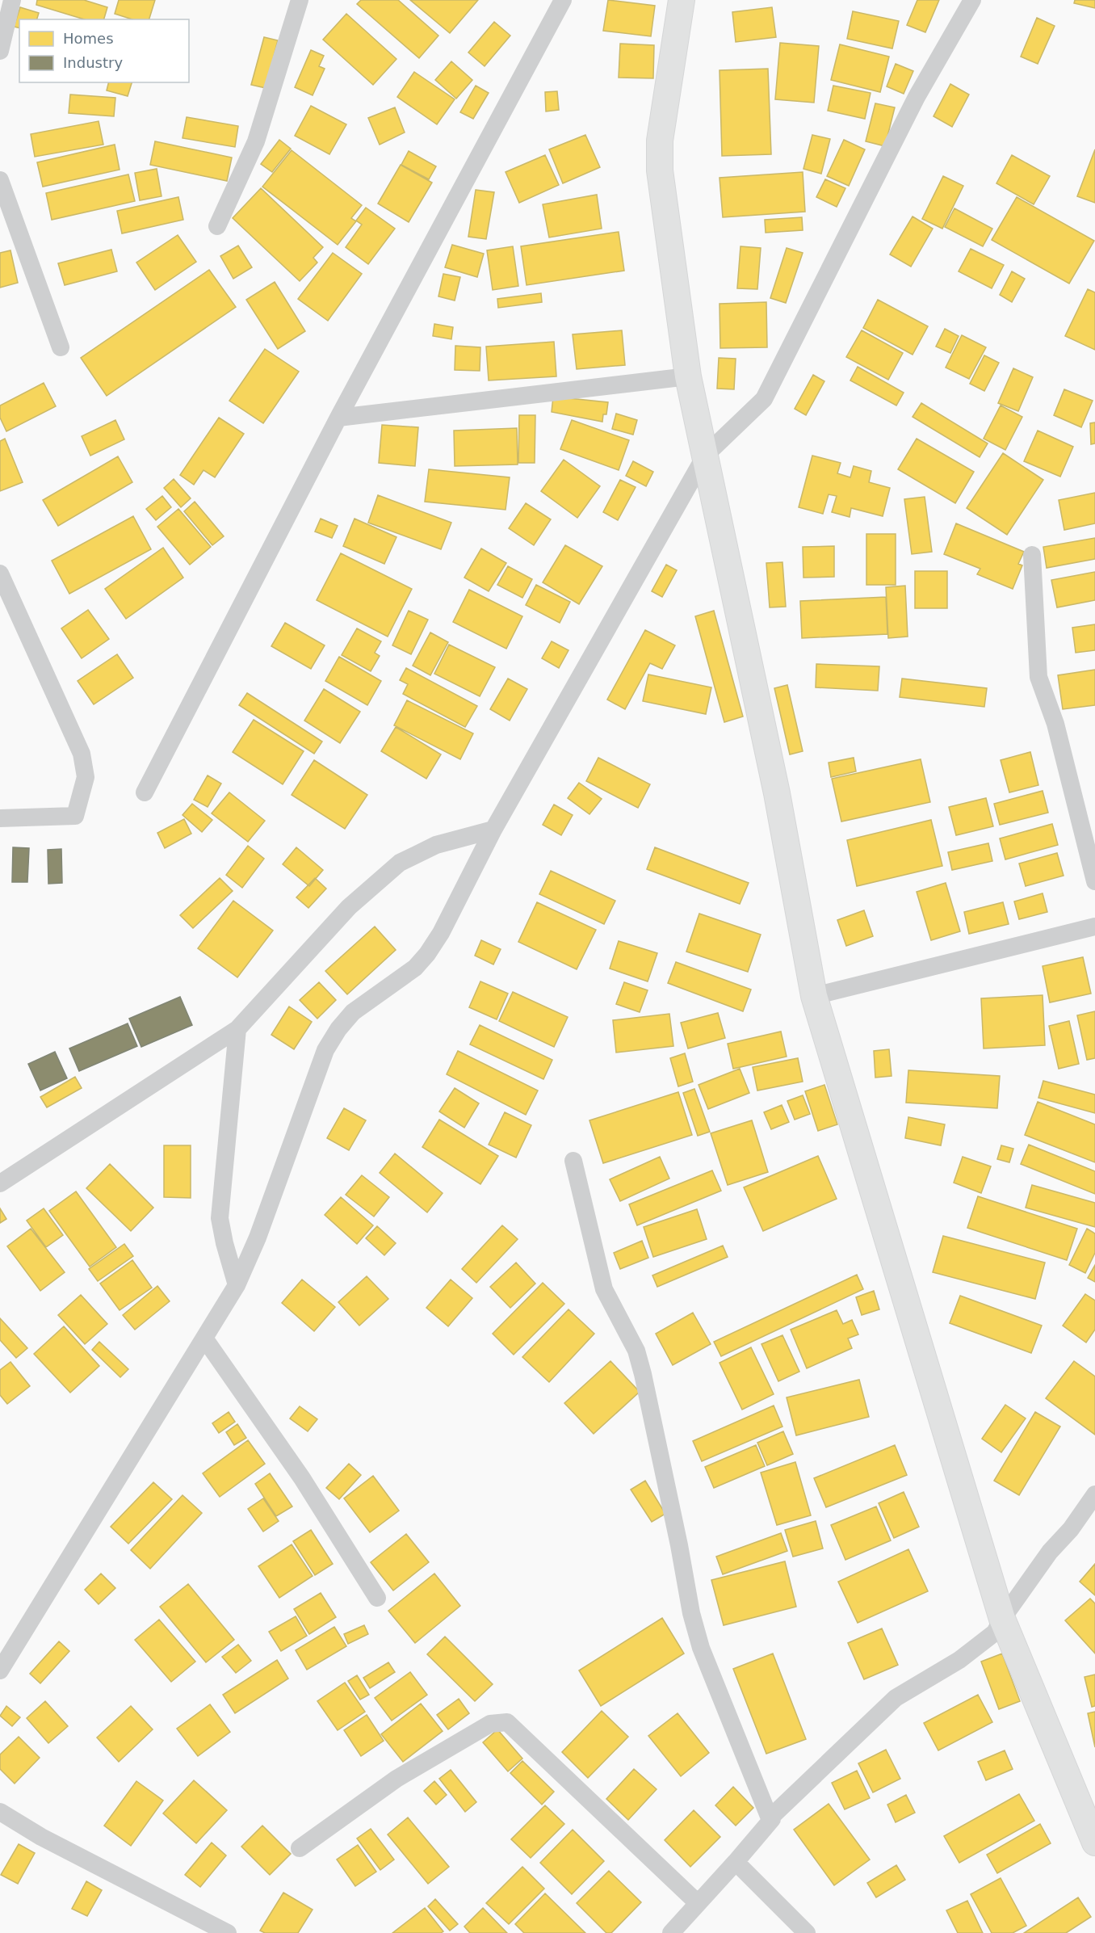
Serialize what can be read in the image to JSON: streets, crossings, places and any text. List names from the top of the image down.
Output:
{
  "legend": ["Homes", "Industry"]
}
